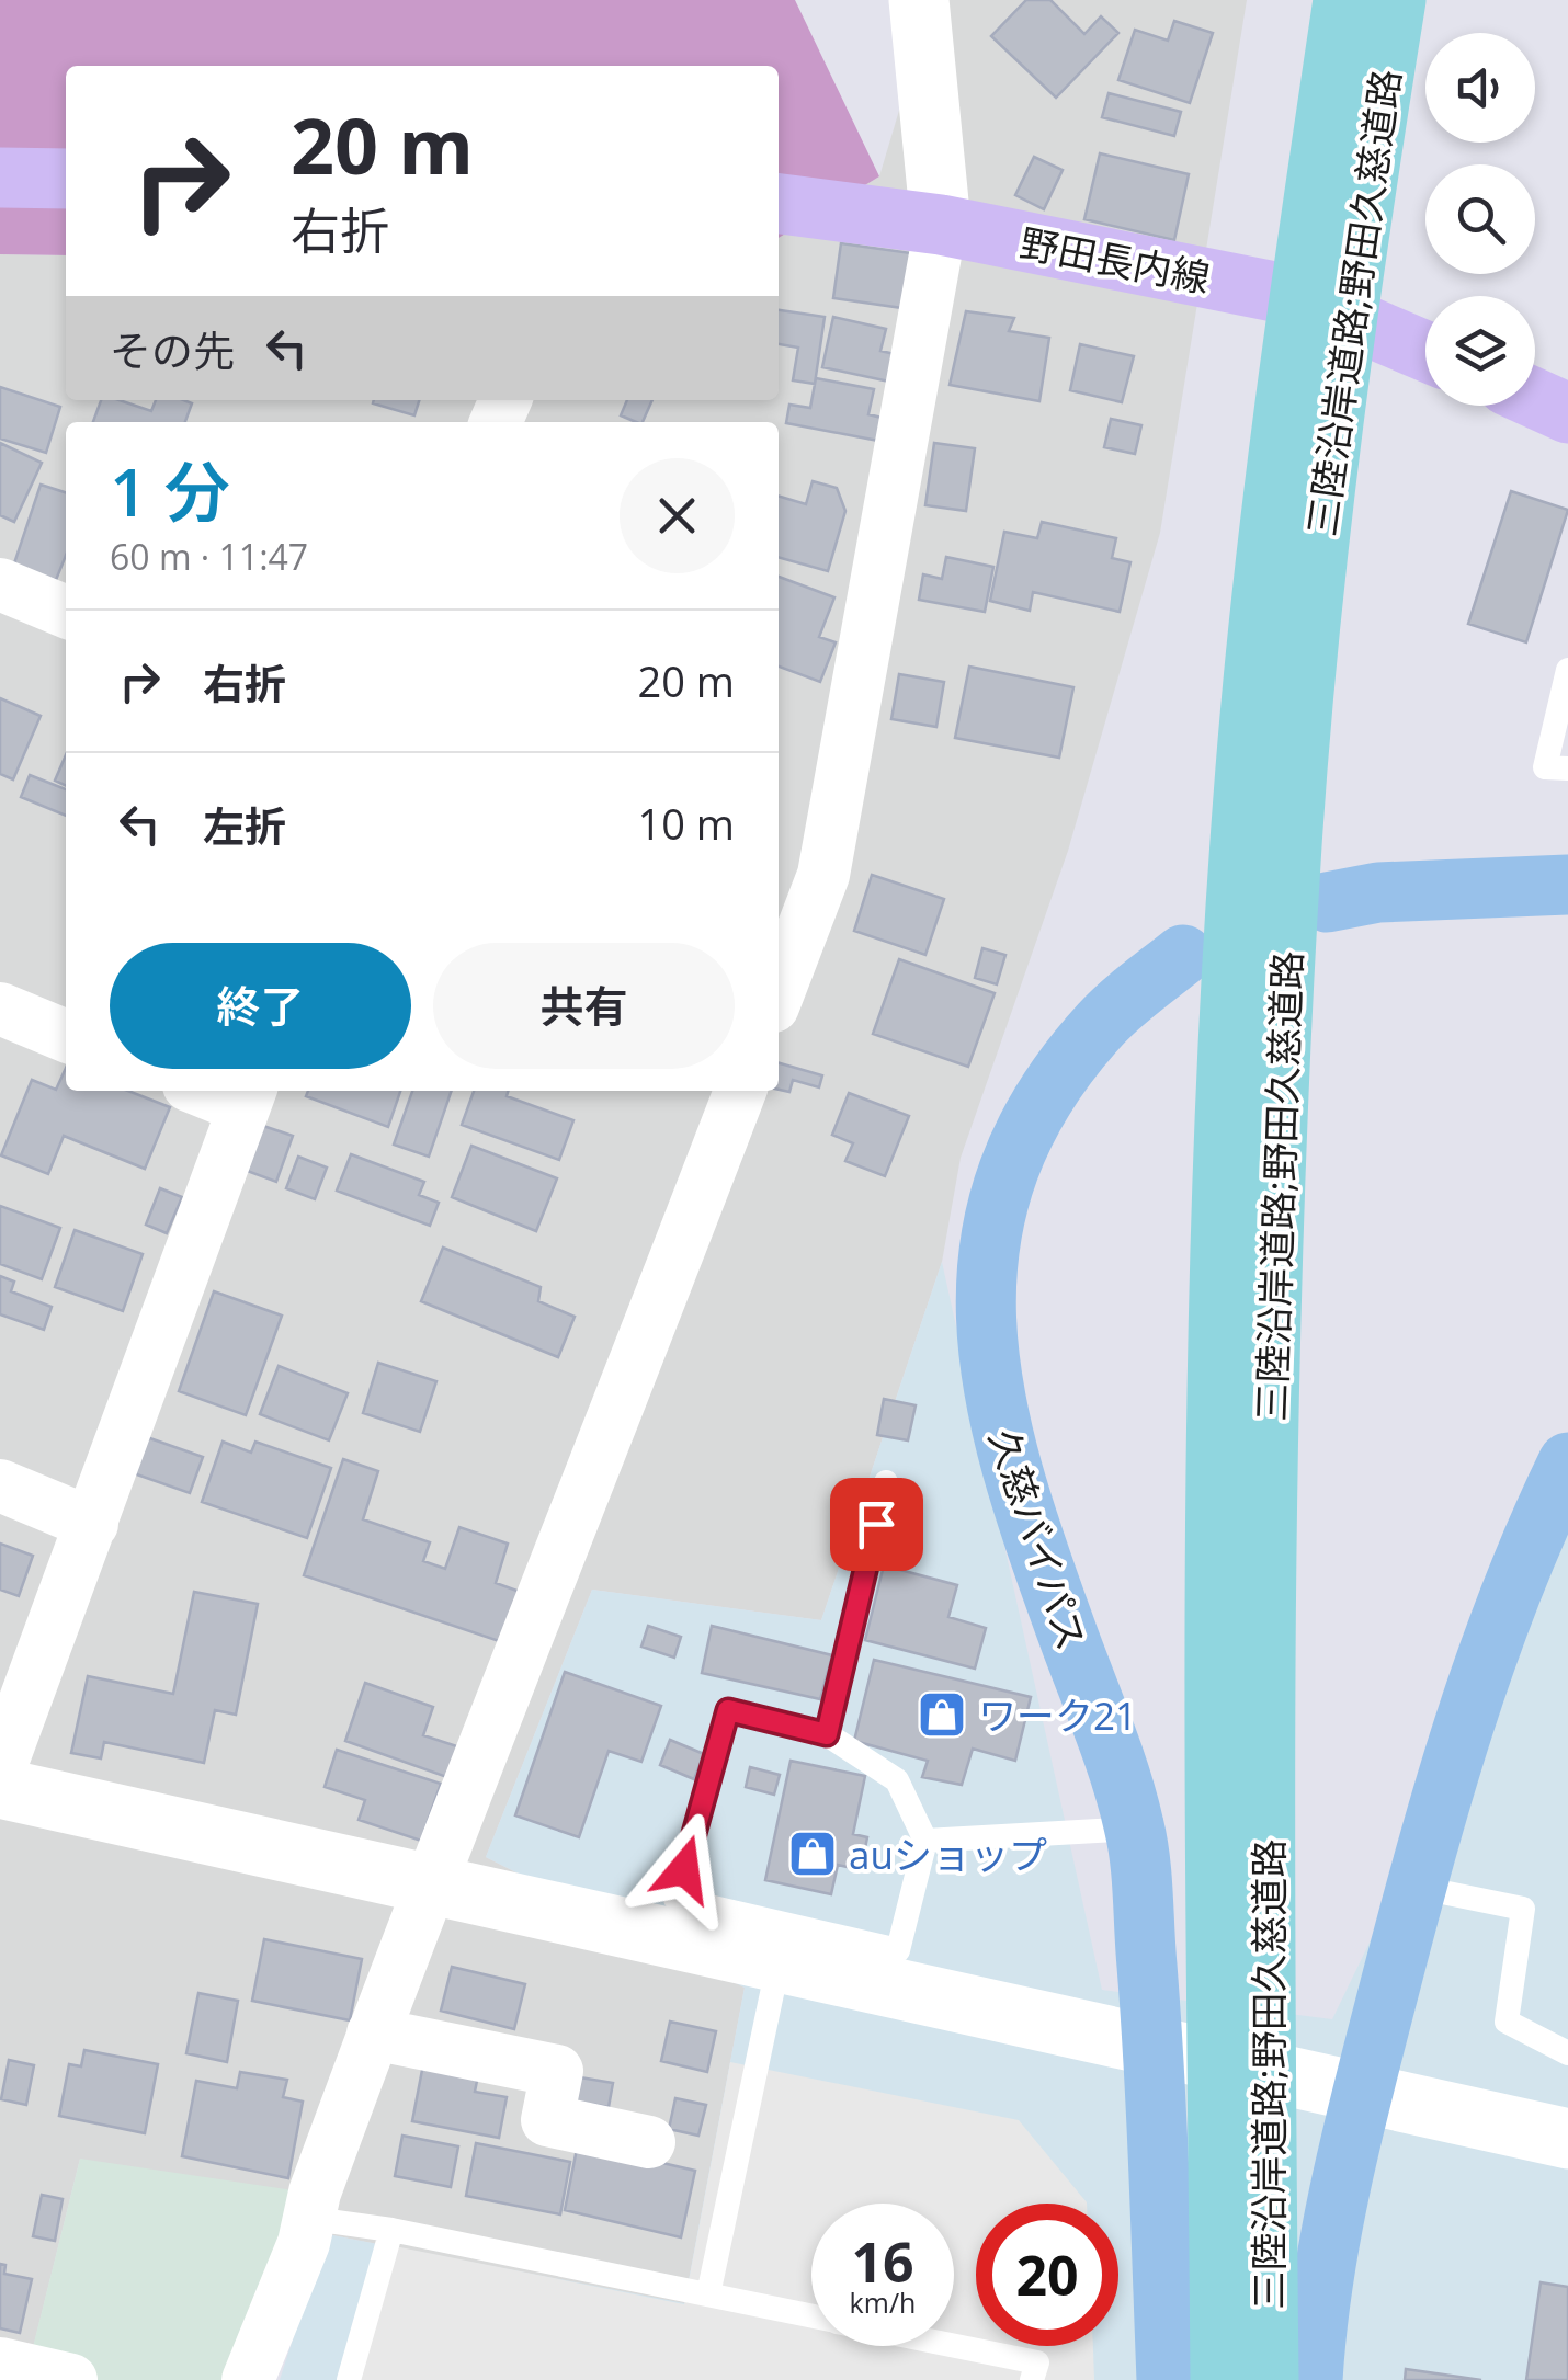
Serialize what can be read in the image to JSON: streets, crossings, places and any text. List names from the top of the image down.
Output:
{
  "streets": {
    "highway": ["三陸沿岸道路;野田久慈道路", "久慈バイパス"],
    "main road": ["野田長内線"]
  },
  "places": {
    "shop": ["ワーク21", "auショップ"]
  },
  "page": {
    "turn": ["20 m", "右折"],
    "then": "その先",
    "heading": ["1 分", "60 m · 11:47"],
    "list": [
      {
        "name": "右折",
        "value": "20 m"
      },
      {
        "name": "左折",
        "value": "10 m"
      }
    ],
    "buttons": ["終了", "共有"],
    "speed": "16 km/h",
    "limit": "20"
  }
}
